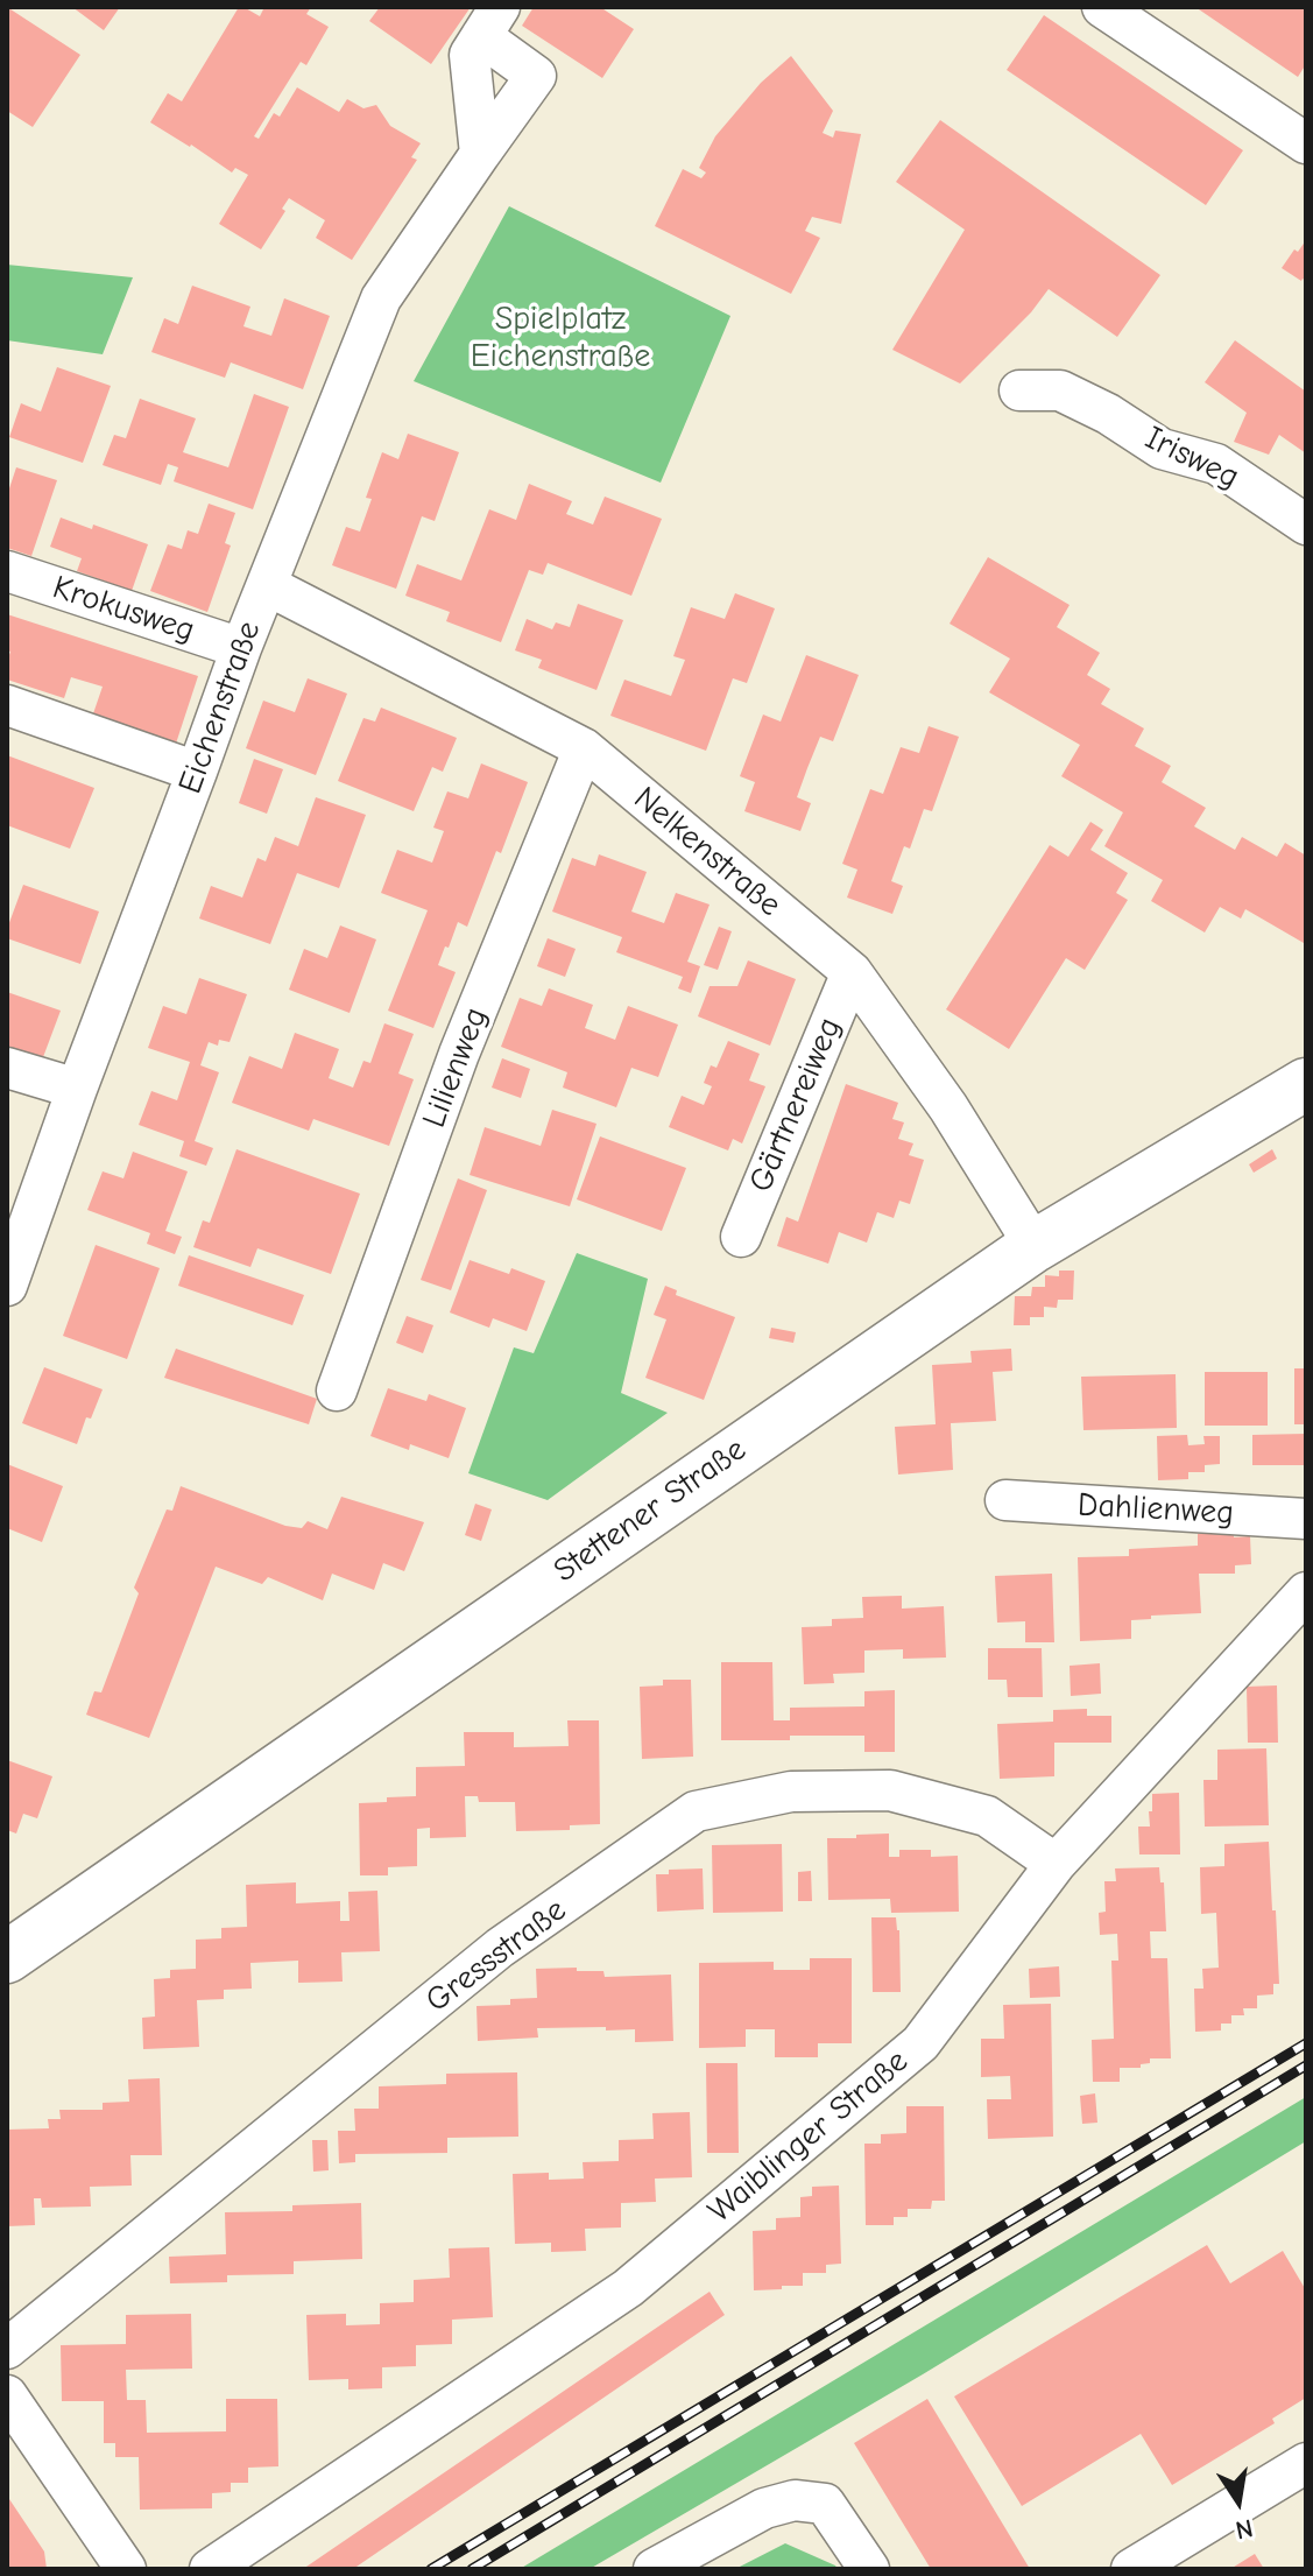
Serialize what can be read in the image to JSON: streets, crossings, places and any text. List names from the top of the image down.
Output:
{
  "streets": {
    "street": [
      "Irisweg",
      "Krokusweg",
      "Eichenstraße",
      "Nelkenstraße",
      "Lilienweg",
      "Gärtnereiweg",
      "Dahlienweg",
      "Stettener Straße",
      "Gressstraße",
      "Waiblinger Straße"
    ]
  },
  "crossings": [
    ["Krokusweg", "Eichenstraße"],
    ["Eichenstraße", "Nelkenstraße"],
    ["Nelkenstraße", "Lilienweg"],
    ["Nelkenstraße", "Gärtnereiweg"],
    ["Nelkenstraße", "Stettener Straße"],
    ["Gressstraße", "Waiblinger Straße"]
  ],
  "parks": ["Spielplatz Eichenstraße"],
  "north": "bottom"
}
